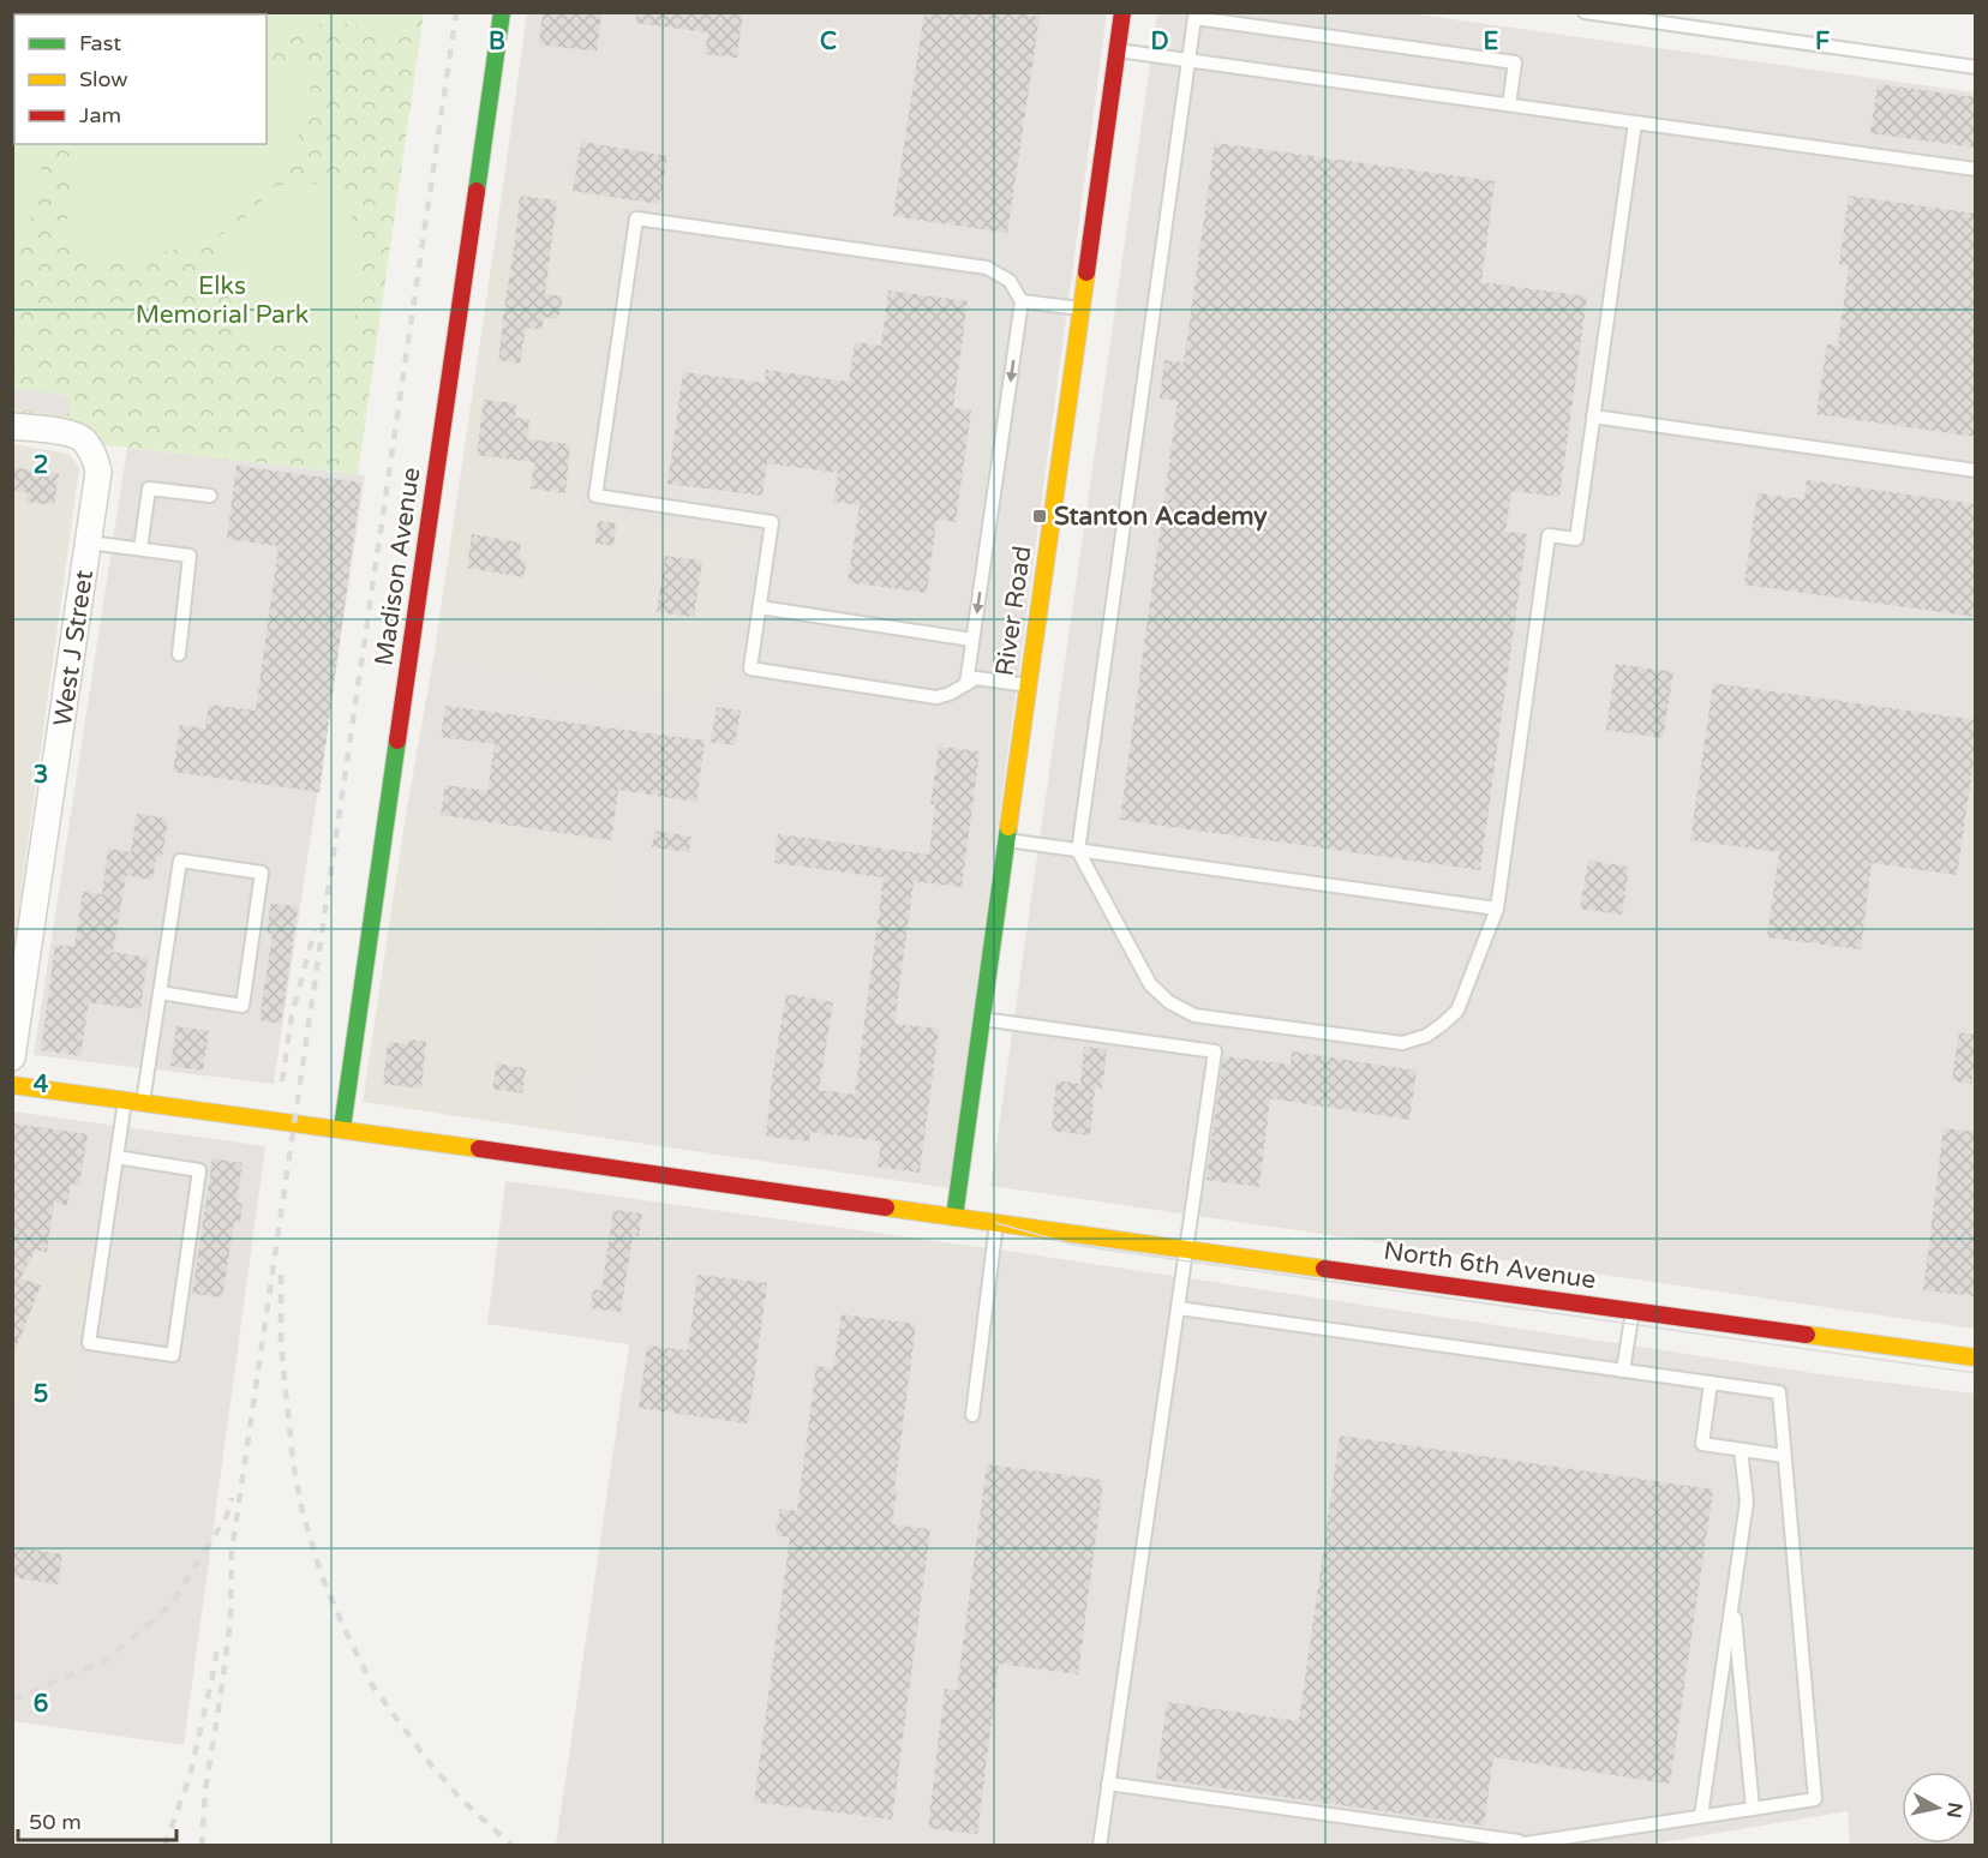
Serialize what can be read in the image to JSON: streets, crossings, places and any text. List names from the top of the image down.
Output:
{
  "streets": {
    "street": [
      "Madison Avenue",
      "River Road",
      "West J Street",
      "North 6th Avenue"
    ]
  },
  "crossings": [
    ["Madison Avenue", "North 6th Avenue"],
    ["River Road", "North 6th Avenue"]
  ],
  "parks": ["Elks Memorial Park"],
  "places": {
    "transit": ["Stanton Academy"]
  },
  "legend": ["Fast", "Slow", "Jam"],
  "scale_bar": "50 m",
  "north": "right",
  "grid": {
    "columns": [
      "B",
      "C",
      "D",
      "E",
      "F"
    ],
    "rows": [
      "2",
      "3",
      "4",
      "5",
      "6"
    ]
  }
}
